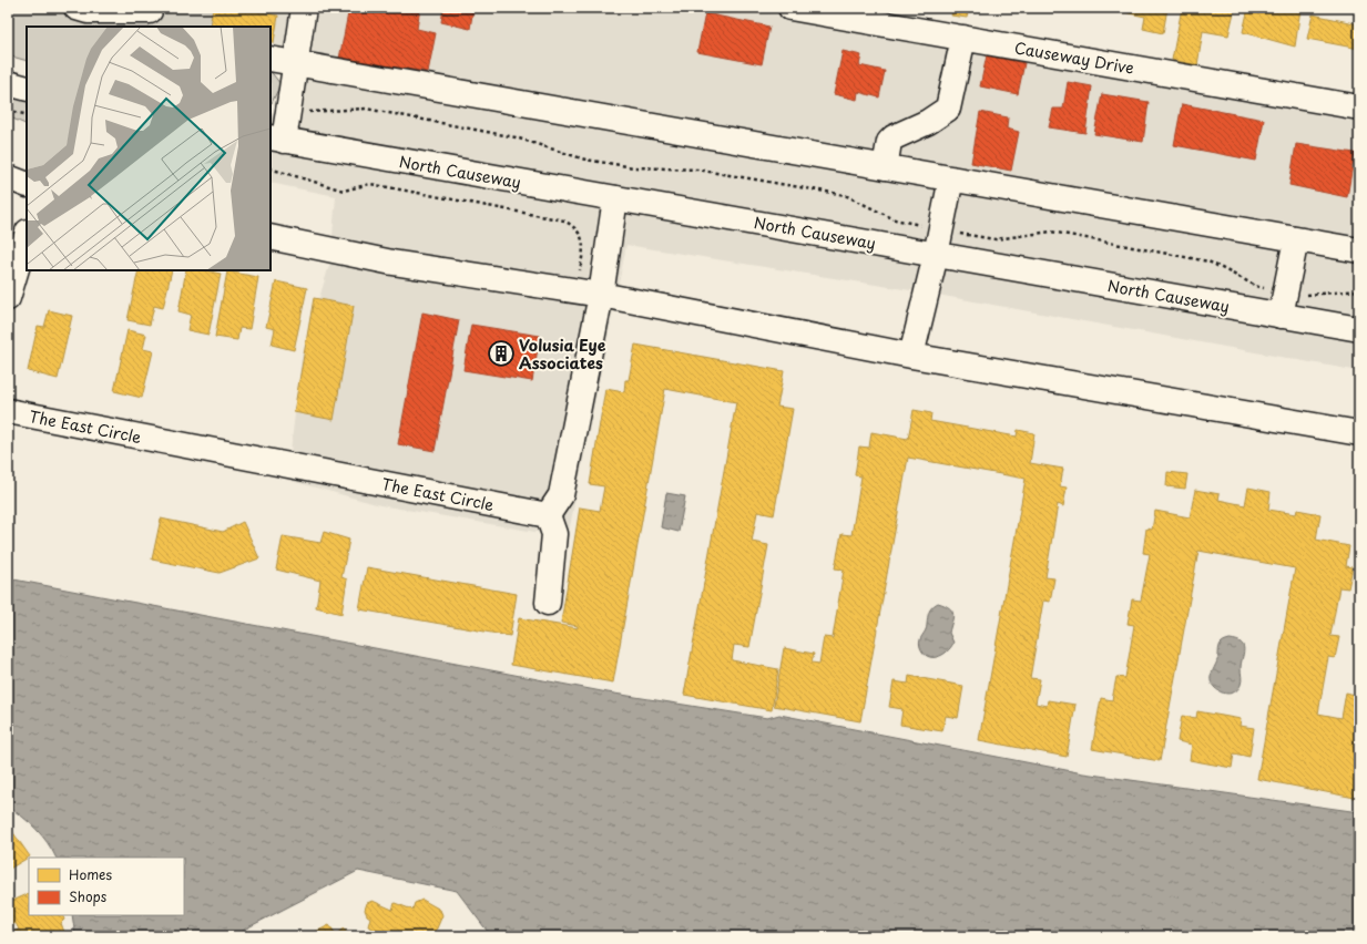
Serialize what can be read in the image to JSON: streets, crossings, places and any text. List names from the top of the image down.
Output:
{
  "streets": {
    "street": ["Causeway Drive", "North Causeway", "The East Circle"]
  },
  "places": {
    "building": ["Volusia Eye Associates"]
  },
  "legend": ["Homes", "Shops"]
}
